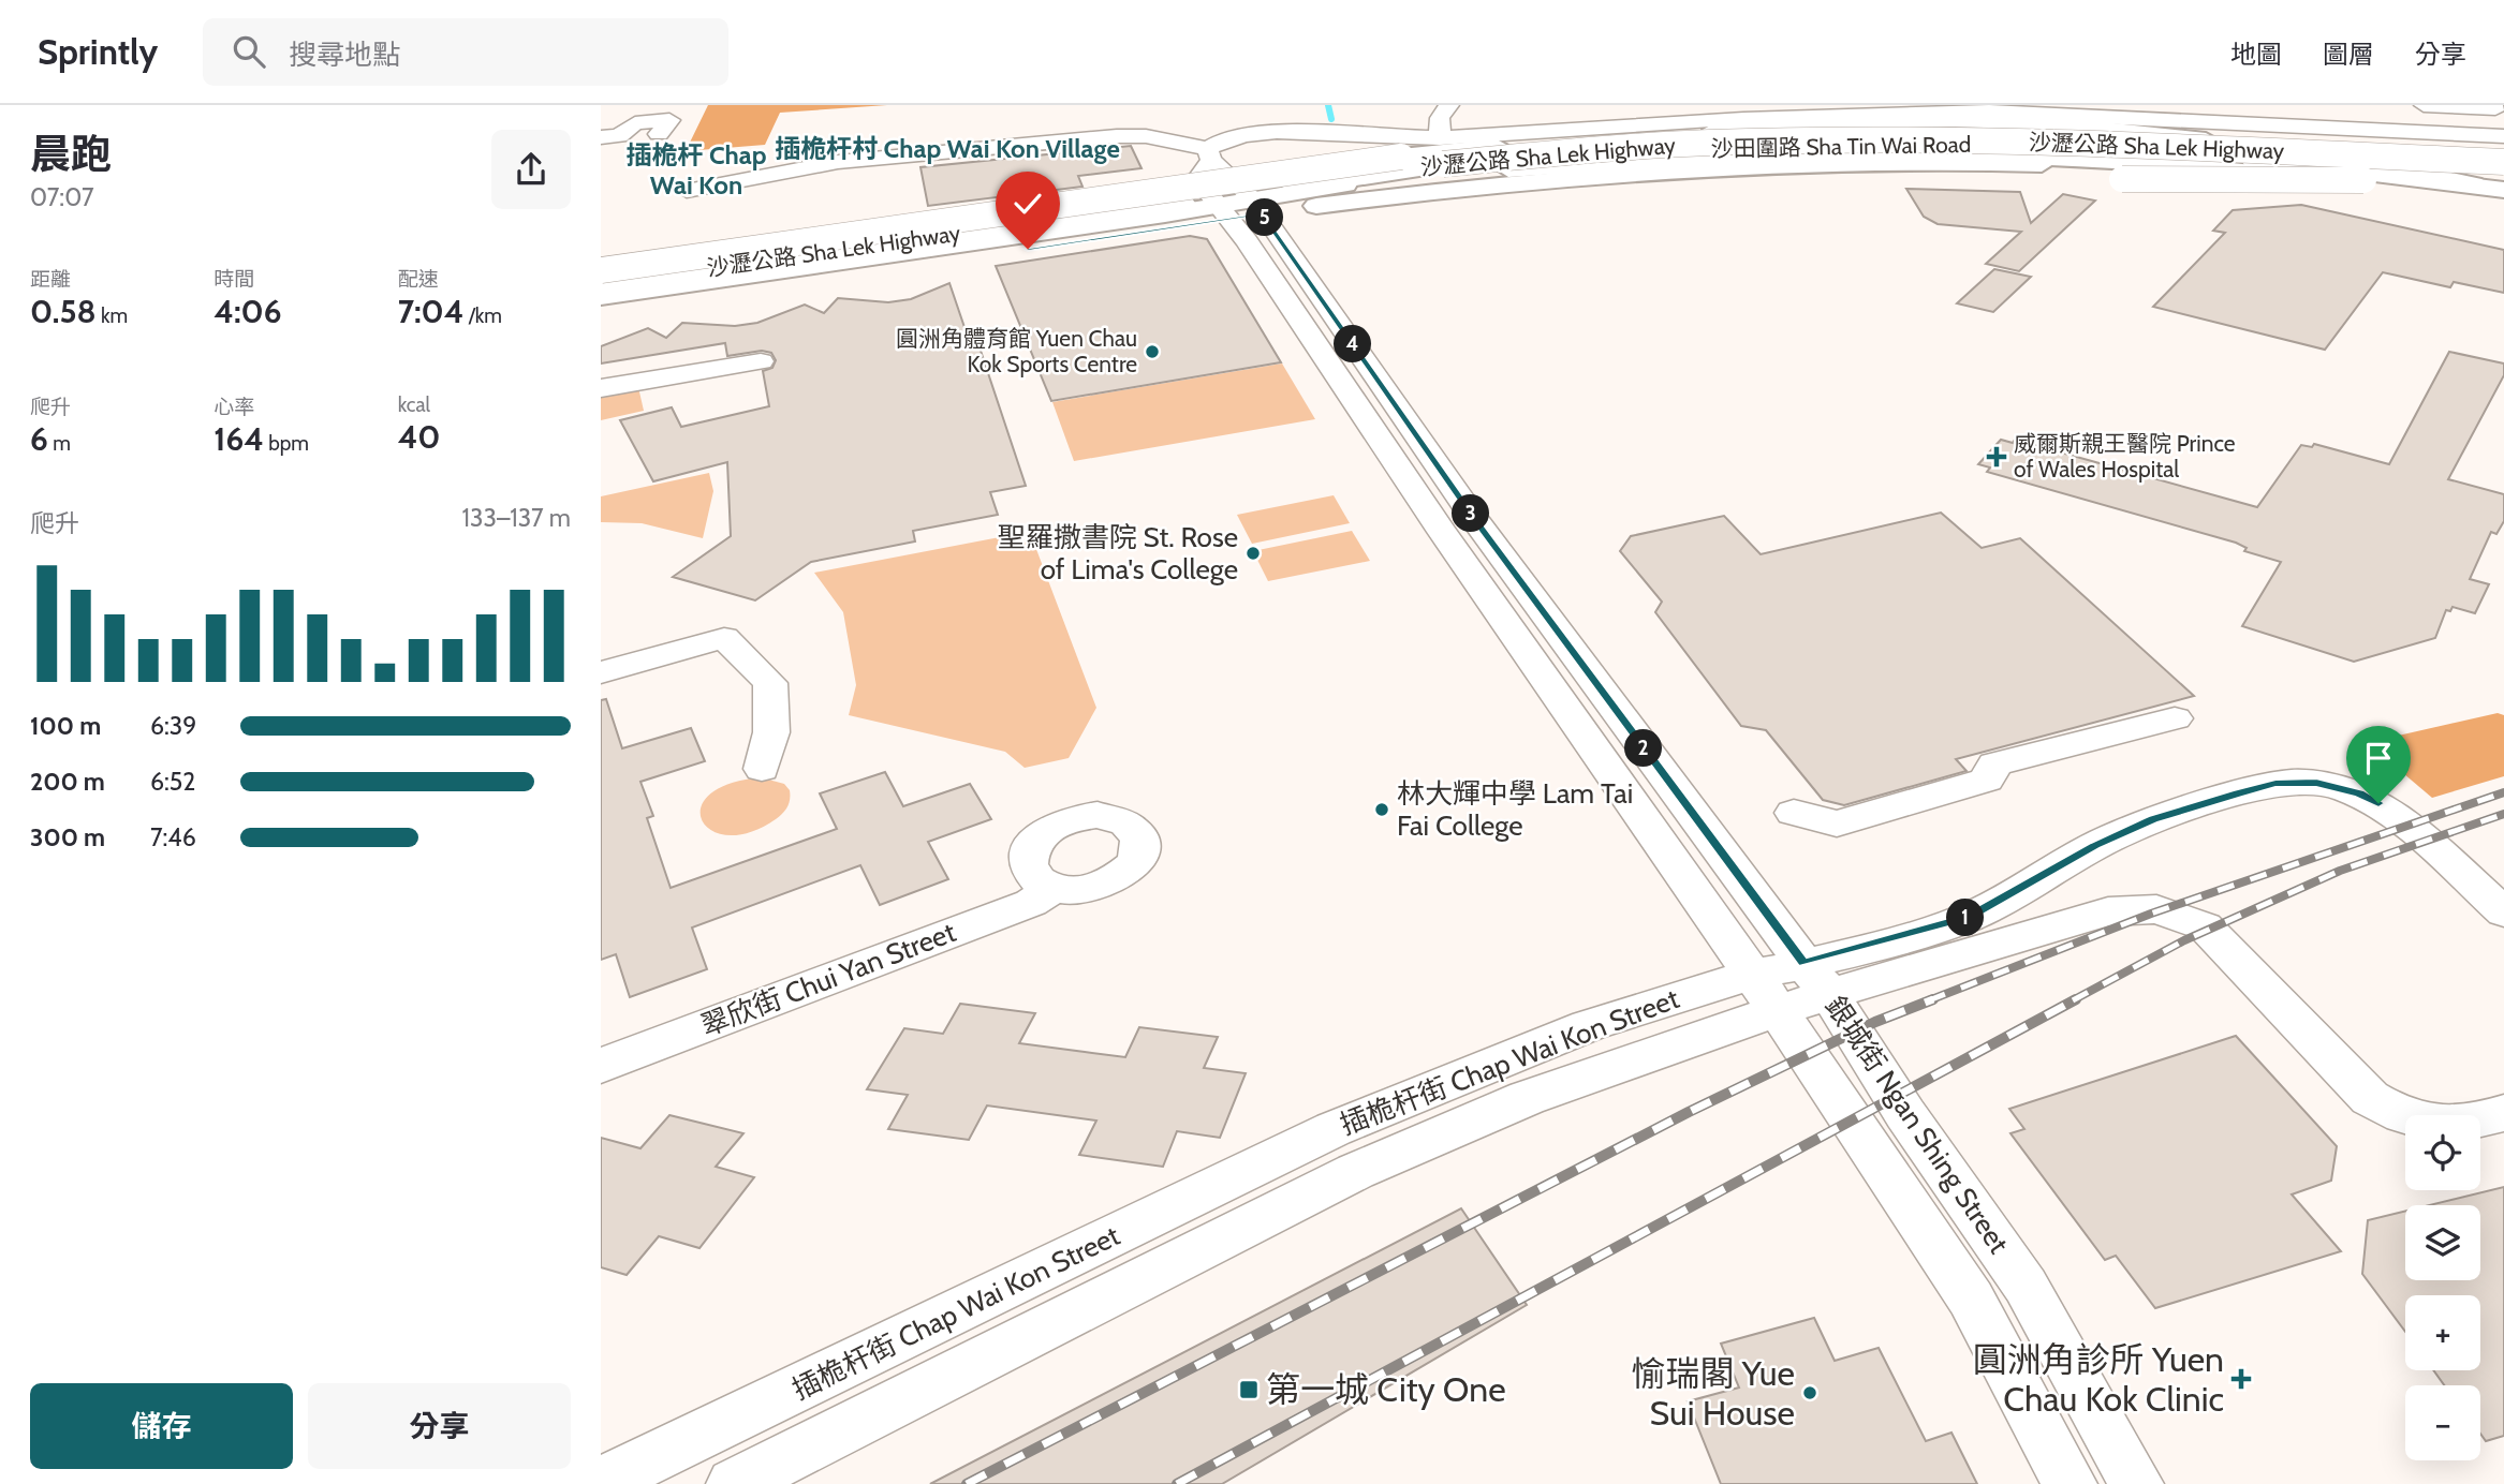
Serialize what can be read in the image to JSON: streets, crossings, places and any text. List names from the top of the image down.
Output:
{
  "streets": {
    "main road": ["沙田圍路 Sha Tin Wai Road", "沙瀝公路 Sha Lek Highway"],
    "street": ["翠欣街 Chui Yan Street", "插桅杆街 Chap Wai Kon Street", "銀城街 Ngan Shing Street"]
  },
  "crossings": [
    ["沙田圍路 Sha Tin Wai Road", "銀城街 Ngan Shing Street"],
    ["插桅杆街 Chap Wai Kon Street", "銀城街 Ngan Shing Street"]
  ],
  "districts": ["插桅杆村 Chap Wai Kon Village", "插桅杆 Chap Wai Kon"],
  "places": {
    "other": [
      "圓洲角體育館 Yuen Chau Kok Sports Centre",
      "聖羅撒書院 St. Rose of Lima's College",
      "林大輝中學 Lam Tai Fai College",
      "愉瑞閣 Yue Sui House"
    ],
    "health": ["威爾斯親王醫院 Prince of Wales Hospital", "圓洲角診所 Yuen Chau Kok Clinic"],
    "transit": ["第一城 City One"]
  },
  "page": {
    "header": "Sprintly",
    "search": "搜尋地點",
    "nav": ["地圖", "圖層", "分享"],
    "heading": ["晨跑", "07:07"],
    "pins": [
      "5",
      "4",
      "3",
      "2",
      "1"
    ],
    "stats": [
      ["距離", "0.58 km"],
      ["時間", "4:06"],
      ["配速", "7:04 /km"],
      ["爬升", "6 m"],
      ["心率", "164 bpm"],
      ["kcal", "40"]
    ],
    "chart": ["爬升", "133–137 m"],
    "list": [
      {
        "name": "100 m",
        "note": "6:39"
      },
      {
        "name": "200 m",
        "note": "6:52"
      },
      {
        "name": "300 m",
        "note": "7:46"
      }
    ],
    "map_buttons": ["+", "−"],
    "buttons": ["儲存", "分享"]
  }
}
